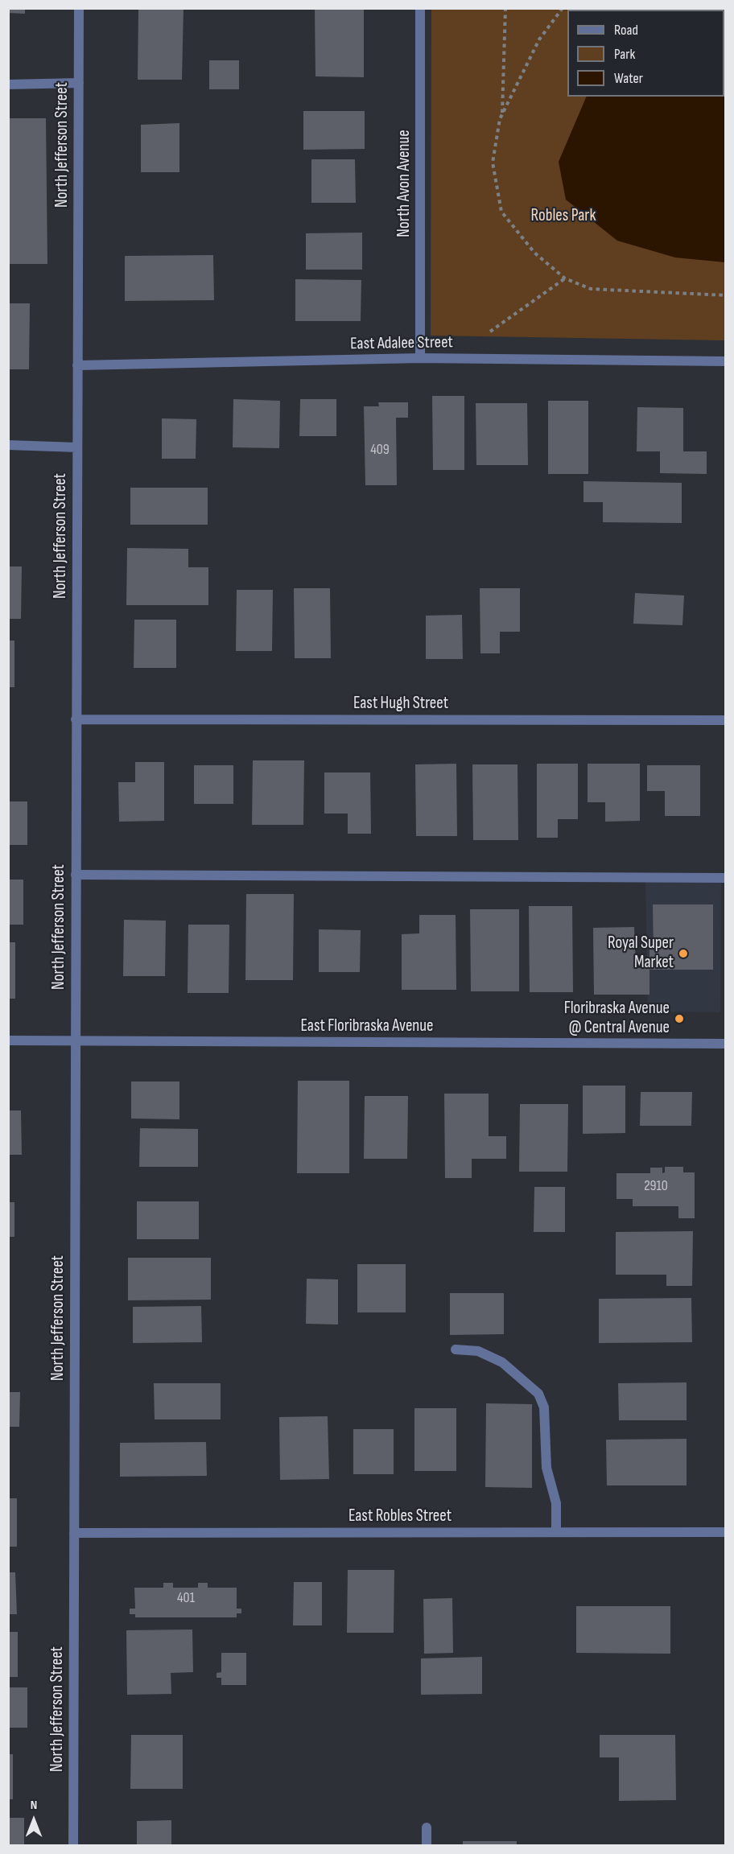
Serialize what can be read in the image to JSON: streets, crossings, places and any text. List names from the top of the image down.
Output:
{
  "streets": {
    "street": [
      "North Jefferson Street",
      "North Avon Avenue",
      "East Adalee Street",
      "East Hugh Street",
      "East Floribraska Avenue",
      "East Robles Street"
    ]
  },
  "crossings": [
    ["North Jefferson Street", "East Adalee Street"],
    ["North Jefferson Street", "East Hugh Street"],
    ["North Jefferson Street", "East Floribraska Avenue"],
    ["North Jefferson Street", "East Robles Street"],
    ["North Avon Avenue", "East Adalee Street"]
  ],
  "parks": ["Robles Park"],
  "places": ["Royal Super Market", "Floribraska Avenue @ Central Avenue"],
  "house_numbers": ["409", "2910", "401"],
  "legend": ["Road", "Park", "Water"],
  "north": "top"
}
